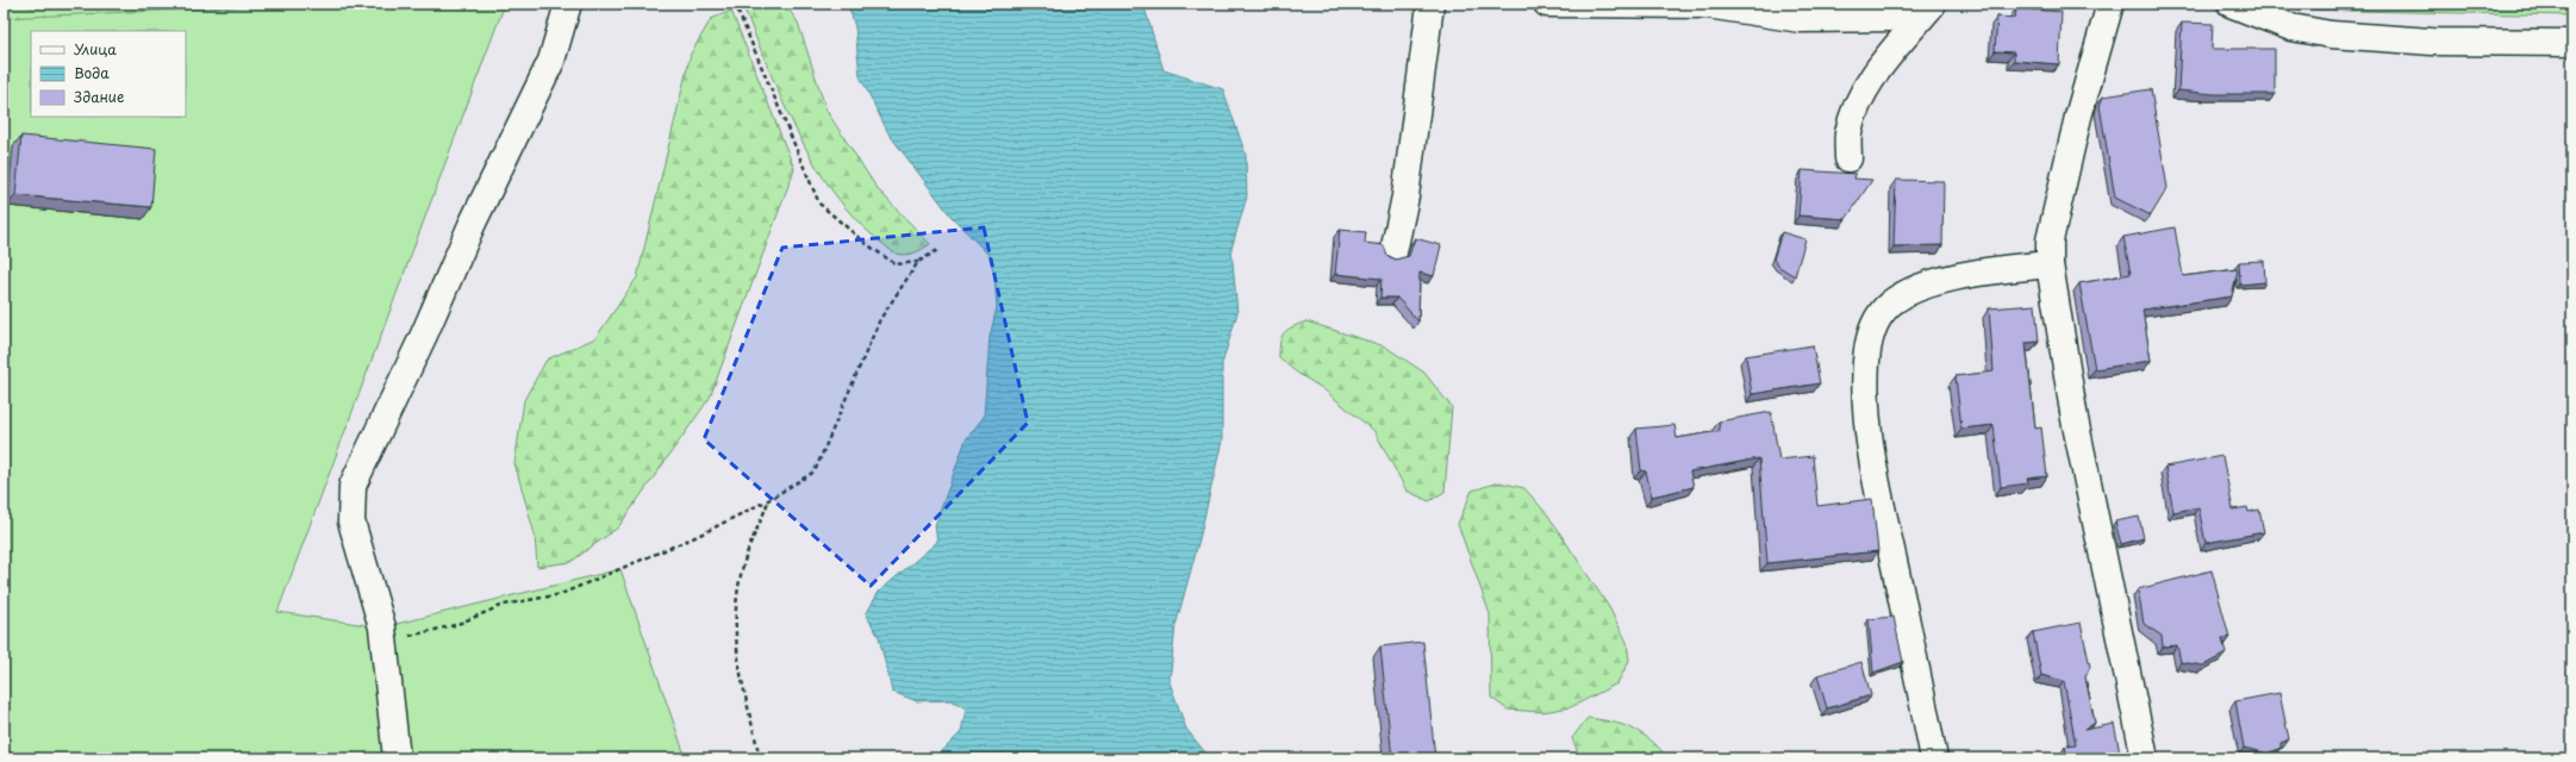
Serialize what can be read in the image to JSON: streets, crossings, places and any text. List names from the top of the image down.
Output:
{
  "legend": ["Улица", "Вода", "Здание"]
}
